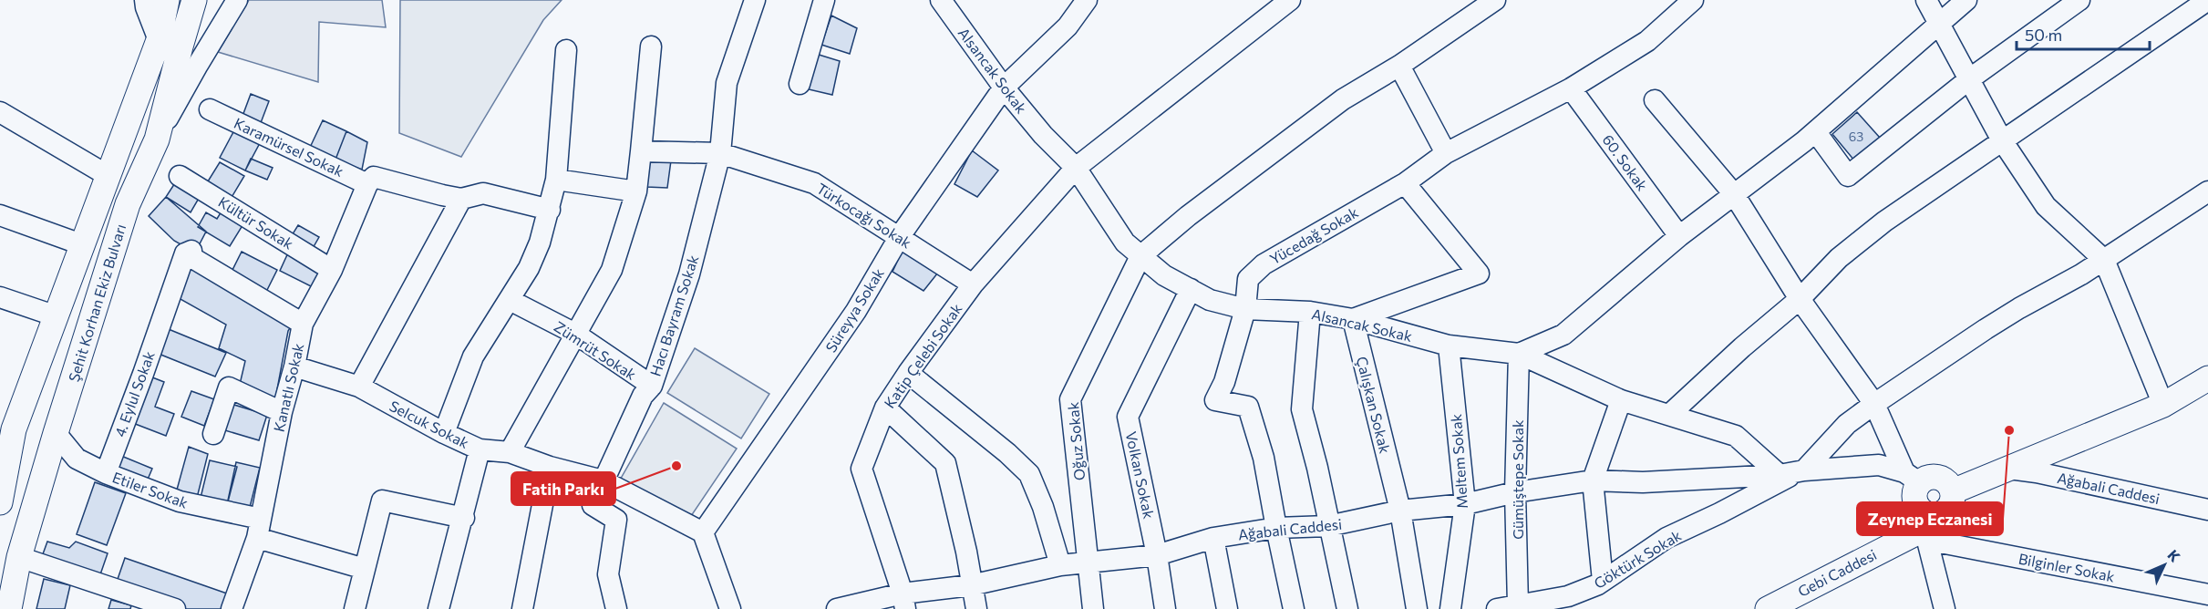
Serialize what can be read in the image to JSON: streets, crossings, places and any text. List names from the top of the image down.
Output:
{
  "streets": {
    "main road": ["Şehit Korhan Ekiz Bulvarı", "Gebi Caddesi"],
    "street": [
      "Alsancak Sokak",
      "Karamürsel Sokak",
      "60. Sokak",
      "Türkocağı Sokak",
      "Kültür Sokak",
      "Yücedağ Sokak",
      "Süreyya Sokak",
      "Hacı Bayram Sokak",
      "Zümrüt Sokak",
      "Katip Çelebi Sokak",
      "Kanatlı Sokak",
      "4. Eylul Sokak",
      "Çalışkan Sokak",
      "Selcuk Sokak",
      "Oğuz Sokak",
      "Meltem Sokak",
      "Volkan Sokak",
      "Gümüştepe Sokak",
      "Ağabali Caddesi",
      "Etiler Sokak",
      "Göktürk Sokak",
      "Bilginler Sokak"
    ]
  },
  "crossings": [
    ["Alsancak Sokak", "Yücedağ Sokak"],
    ["Alsancak Sokak", "Süreyya Sokak"],
    ["Alsancak Sokak", "Katip Çelebi Sokak"],
    ["Alsancak Sokak", "Çalışkan Sokak"],
    ["Alsancak Sokak", "Oğuz Sokak"],
    ["Alsancak Sokak", "Meltem Sokak"],
    ["Alsancak Sokak", "Volkan Sokak"],
    ["Alsancak Sokak", "Gümüştepe Sokak"],
    ["Alsancak Sokak", "Ağabali Caddesi"],
    ["Karamürsel Sokak", "Kanatlı Sokak"],
    ["60. Sokak", "Yücedağ Sokak"],
    ["Türkocağı Sokak", "Süreyya Sokak"],
    ["Türkocağı Sokak", "Hacı Bayram Sokak"],
    ["Türkocağı Sokak", "Katip Çelebi Sokak"],
    ["Kültür Sokak", "Kanatlı Sokak"],
    ["Yücedağ Sokak", "Ağabali Caddesi"],
    ["Süreyya Sokak", "Selcuk Sokak"],
    ["Hacı Bayram Sokak", "Zümrüt Sokak"],
    ["Hacı Bayram Sokak", "Selcuk Sokak"],
    ["Katip Çelebi Sokak", "Ağabali Caddesi"],
    ["Kanatlı Sokak", "4. Eylul Sokak"],
    ["Kanatlı Sokak", "Selcuk Sokak"],
    ["Kanatlı Sokak", "Etiler Sokak"],
    ["4. Eylul Sokak", "Etiler Sokak"],
    ["Çalışkan Sokak", "Ağabali Caddesi"],
    ["Oğuz Sokak", "Ağabali Caddesi"],
    ["Meltem Sokak", "Ağabali Caddesi"],
    ["Volkan Sokak", "Ağabali Caddesi"],
    ["Gümüştepe Sokak", "Ağabali Caddesi"],
    ["Gümüştepe Sokak", "Göktürk Sokak"],
    ["Bilginler Sokak", "Gebi Caddesi"]
  ],
  "places": ["Zeynep Eczanesi", "Fatih Parkı"],
  "house_numbers": ["63"],
  "scale_bar": "50 m",
  "north": "top right"
}
